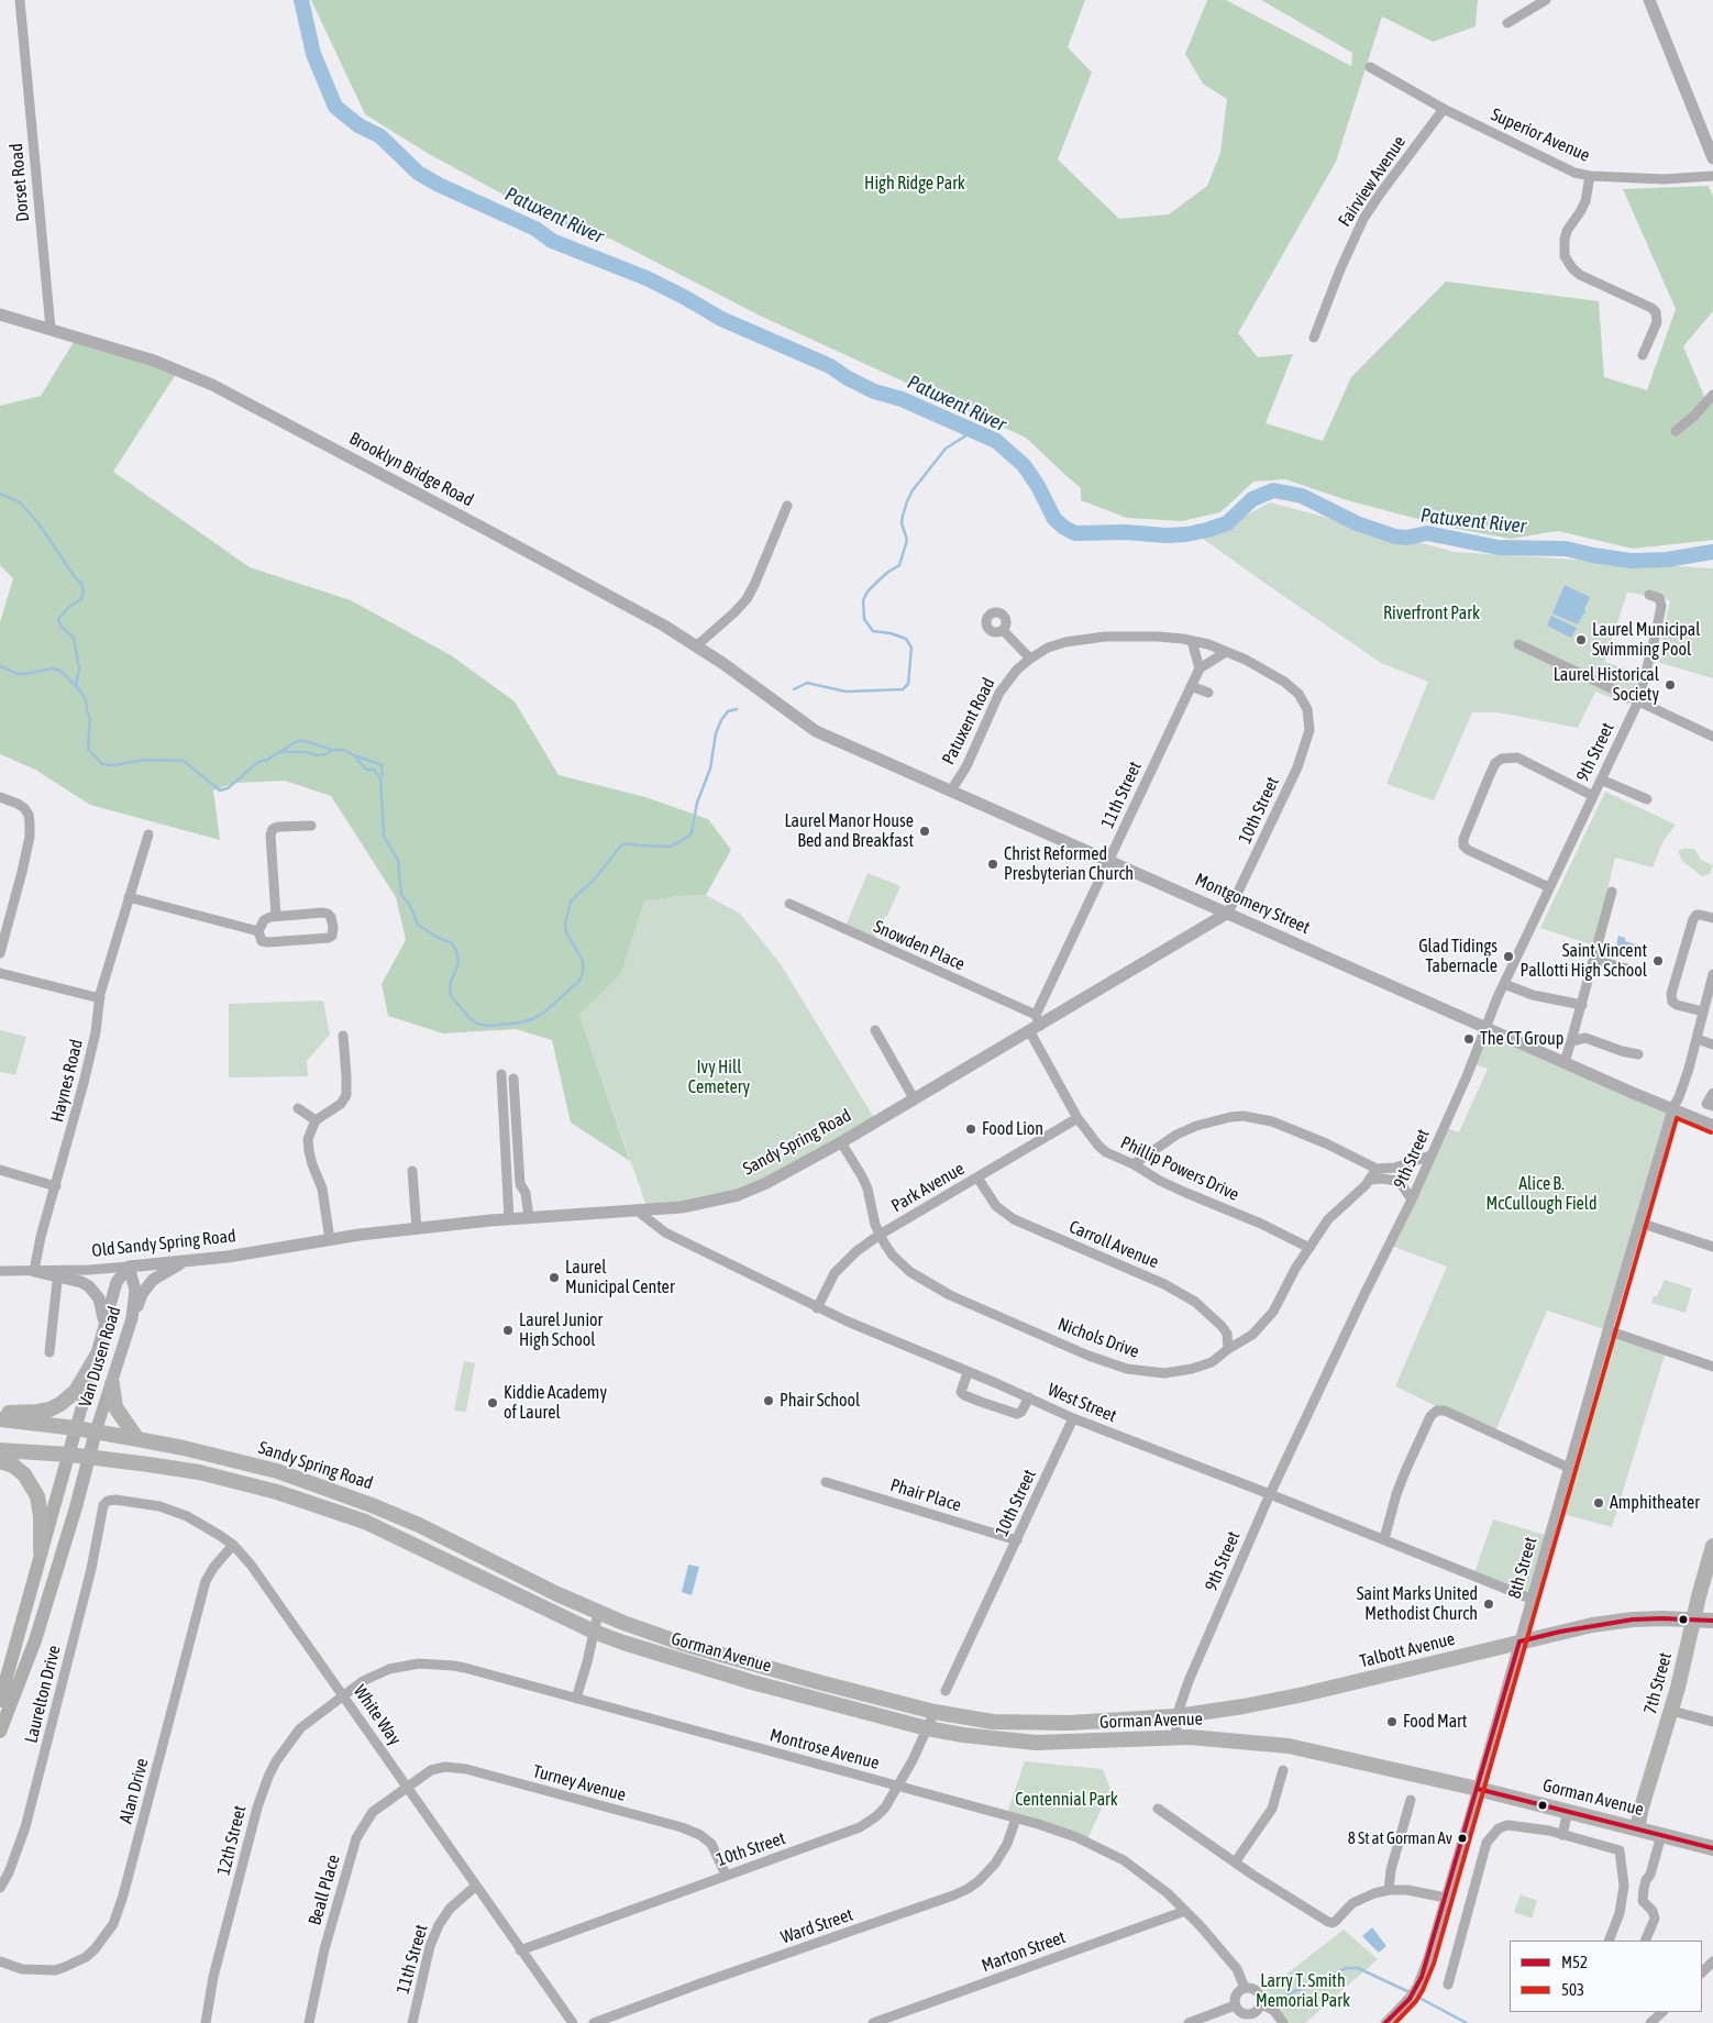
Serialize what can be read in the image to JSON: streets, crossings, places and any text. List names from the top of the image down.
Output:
{
  "streets": {
    "main road": [
      "Sandy Spring Road",
      "Van Dusen Road",
      "Talbott Avenue",
      "Gorman Avenue",
      "7th Street"
    ],
    "street": [
      "Superior Avenue",
      "Fairview Avenue",
      "Dorset Road",
      "Brooklyn Bridge Road",
      "Patuxent Road",
      "9th Street",
      "11th Street",
      "10th Street",
      "Montgomery Street",
      "Snowden Place",
      "Haynes Road",
      "Phillip Powers Drive",
      "Park Avenue",
      "Old Sandy Spring Road",
      "Carroll Avenue",
      "Nichols Drive",
      "West Street",
      "Phair Place",
      "8th Street",
      "Laurelton Drive",
      "White Way",
      "Montrose Avenue",
      "Turney Avenue",
      "Alan Drive",
      "12th Street",
      "Beall Place",
      "Ward Street",
      "Marton Street"
    ]
  },
  "crossings": [
    ["Superior Avenue", "Fairview Avenue"],
    ["Dorset Road", "Brooklyn Bridge Road"],
    ["Brooklyn Bridge Road", "Montgomery Street"],
    ["Patuxent Road", "10th Street"],
    ["Patuxent Road", "Montgomery Street"],
    ["9th Street", "Montgomery Street"],
    ["9th Street", "West Street"],
    ["9th Street", "Talbott Avenue"],
    ["9th Street", "Gorman Avenue"],
    ["11th Street", "Montgomery Street"],
    ["11th Street", "Snowden Place"],
    ["11th Street", "Sandy Spring Road"],
    ["11th Street", "Phillip Powers Drive"],
    ["11th Street", "White Way"],
    ["10th Street", "Montgomery Street"],
    ["10th Street", "Sandy Spring Road"],
    ["10th Street", "West Street"],
    ["10th Street", "Phair Place"],
    ["10th Street", "Gorman Avenue"],
    ["10th Street", "White Way"],
    ["10th Street", "Montrose Avenue"],
    ["10th Street", "Turney Avenue"],
    ["Montgomery Street", "Sandy Spring Road"],
    ["Montgomery Street", "8th Street"],
    ["Snowden Place", "Sandy Spring Road"],
    ["Snowden Place", "Phillip Powers Drive"],
    ["Sandy Spring Road", "Phillip Powers Drive"],
    ["Sandy Spring Road", "Old Sandy Spring Road"],
    ["Sandy Spring Road", "Nichols Drive"],
    ["Sandy Spring Road", "Van Dusen Road"],
    ["Sandy Spring Road", "West Street"],
    ["Sandy Spring Road", "Gorman Avenue"],
    ["Phillip Powers Drive", "Park Avenue"],
    ["Phillip Powers Drive", "Nichols Drive"],
    ["Park Avenue", "Carroll Avenue"],
    ["Park Avenue", "Nichols Drive"],
    ["Park Avenue", "West Street"],
    ["Old Sandy Spring Road", "Van Dusen Road"],
    ["Carroll Avenue", "Nichols Drive"],
    ["West Street", "8th Street"],
    ["8th Street", "Talbott Avenue"],
    ["8th Street", "Gorman Avenue"],
    ["Talbott Avenue", "Gorman Avenue"],
    ["Talbott Avenue", "7th Street"],
    ["Gorman Avenue", "7th Street"],
    ["Laurelton Drive", "White Way"],
    ["White Way", "Montrose Avenue"],
    ["White Way", "Turney Avenue"],
    ["White Way", "Alan Drive"],
    ["White Way", "12th Street"],
    ["White Way", "Beall Place"],
    ["Montrose Avenue", "12th Street"],
    ["Montrose Avenue", "Ward Street"],
    ["Montrose Avenue", "Marton Street"],
    ["Turney Avenue", "Beall Place"]
  ],
  "water": ["Patuxent River"],
  "parks": [
    "High Ridge Park",
    "Riverfront Park",
    "Ivy Hill Cemetery",
    "Alice B. McCullough Field",
    "Centennial Park",
    "Larry T. Smith Memorial Park"
  ],
  "places": [
    "Laurel Municipal Swimming Pool",
    "Laurel Historical Society",
    "Laurel Manor House Bed and Breakfast",
    "Christ Reformed Presbyterian Church",
    "Glad Tidings Tabernacle",
    "Saint Vincent Pallotti High School",
    "The CT Group",
    "Food Lion",
    "Laurel Municipal Center",
    "Laurel Junior High School",
    "Phair School",
    "Kiddie Academy of Laurel",
    "Amphitheater",
    "Saint Marks United Methodist Church",
    "Food Mart",
    "8 St at Gorman Av"
  ],
  "lines": ["transit line 503", "transit line M52"],
  "legend": ["M52", "503"]
}
